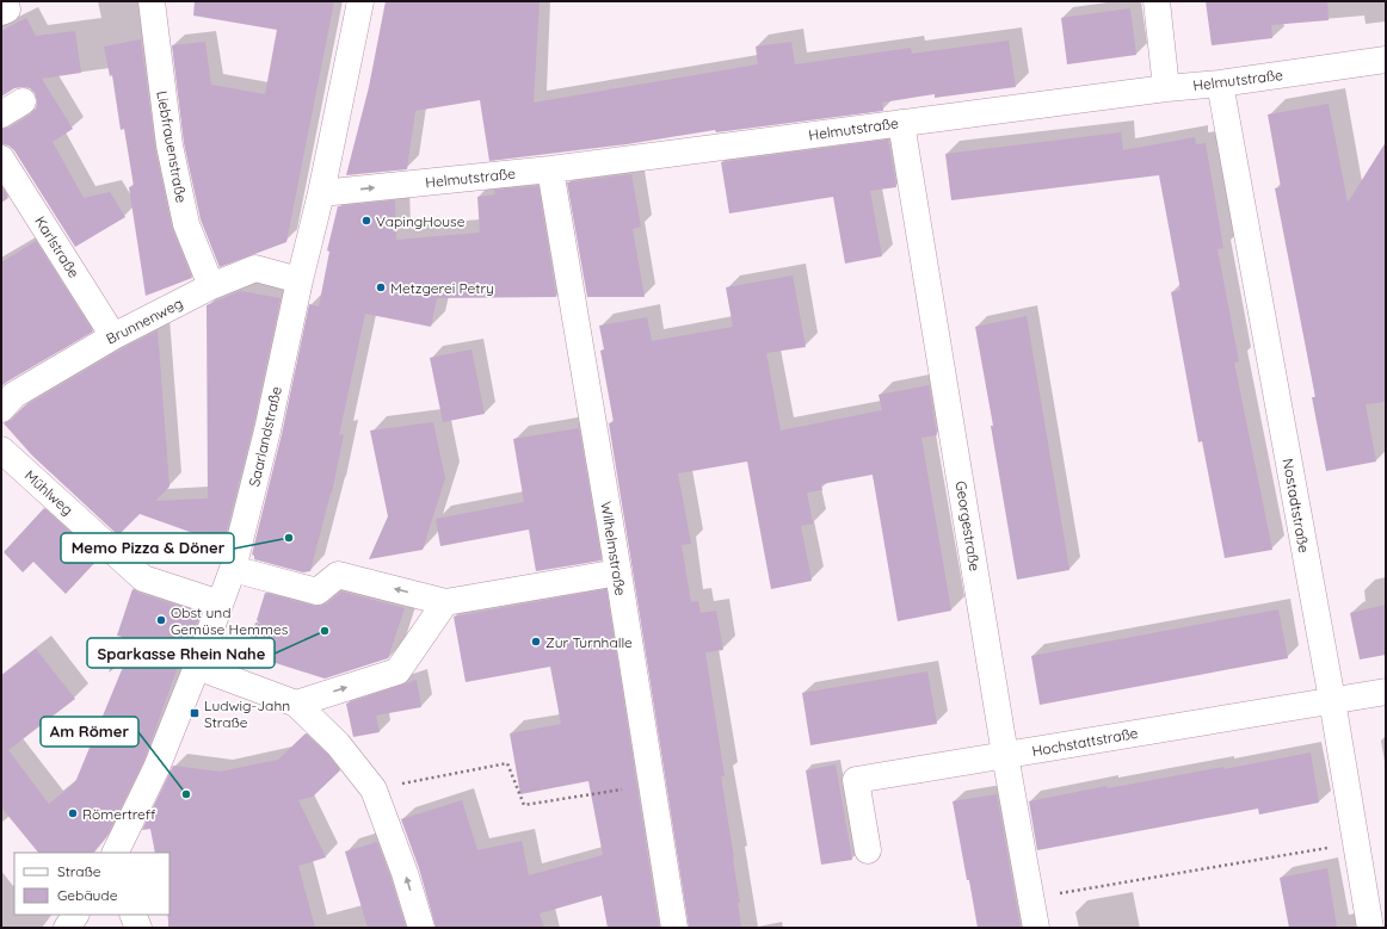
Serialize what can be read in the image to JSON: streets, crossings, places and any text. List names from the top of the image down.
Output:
{
  "streets": {
    "street": [
      "Helmutstraße",
      "Liebfrauenstraße",
      "Karlstraße",
      "Brunnenweg",
      "Saarlandstraße",
      "Mühlweg",
      "Nostadtstraße",
      "Georgestraße",
      "Wilhelmstraße",
      "Hochstattstraße"
    ]
  },
  "crossings": [
    ["Helmutstraße", "Saarlandstraße"],
    ["Helmutstraße", "Nostadtstraße"],
    ["Helmutstraße", "Georgestraße"],
    ["Helmutstraße", "Wilhelmstraße"],
    ["Liebfrauenstraße", "Brunnenweg"],
    ["Karlstraße", "Brunnenweg"],
    ["Brunnenweg", "Saarlandstraße"],
    ["Saarlandstraße", "Mühlweg"],
    ["Nostadtstraße", "Hochstattstraße"],
    ["Georgestraße", "Hochstattstraße"]
  ],
  "places": {
    "other": [
      "VapingHouse",
      "Metzgerei Petry",
      "Memo Pizza & Döner",
      "Obst und Gemüse Hemmes",
      "Sparkasse Rhein Nahe",
      "Zur Turnhalle",
      "Am Römer",
      "Römertreff"
    ],
    "transit": ["Ludwig-Jahn Straße"]
  },
  "legend": ["Straße", "Gebäude"]
}
